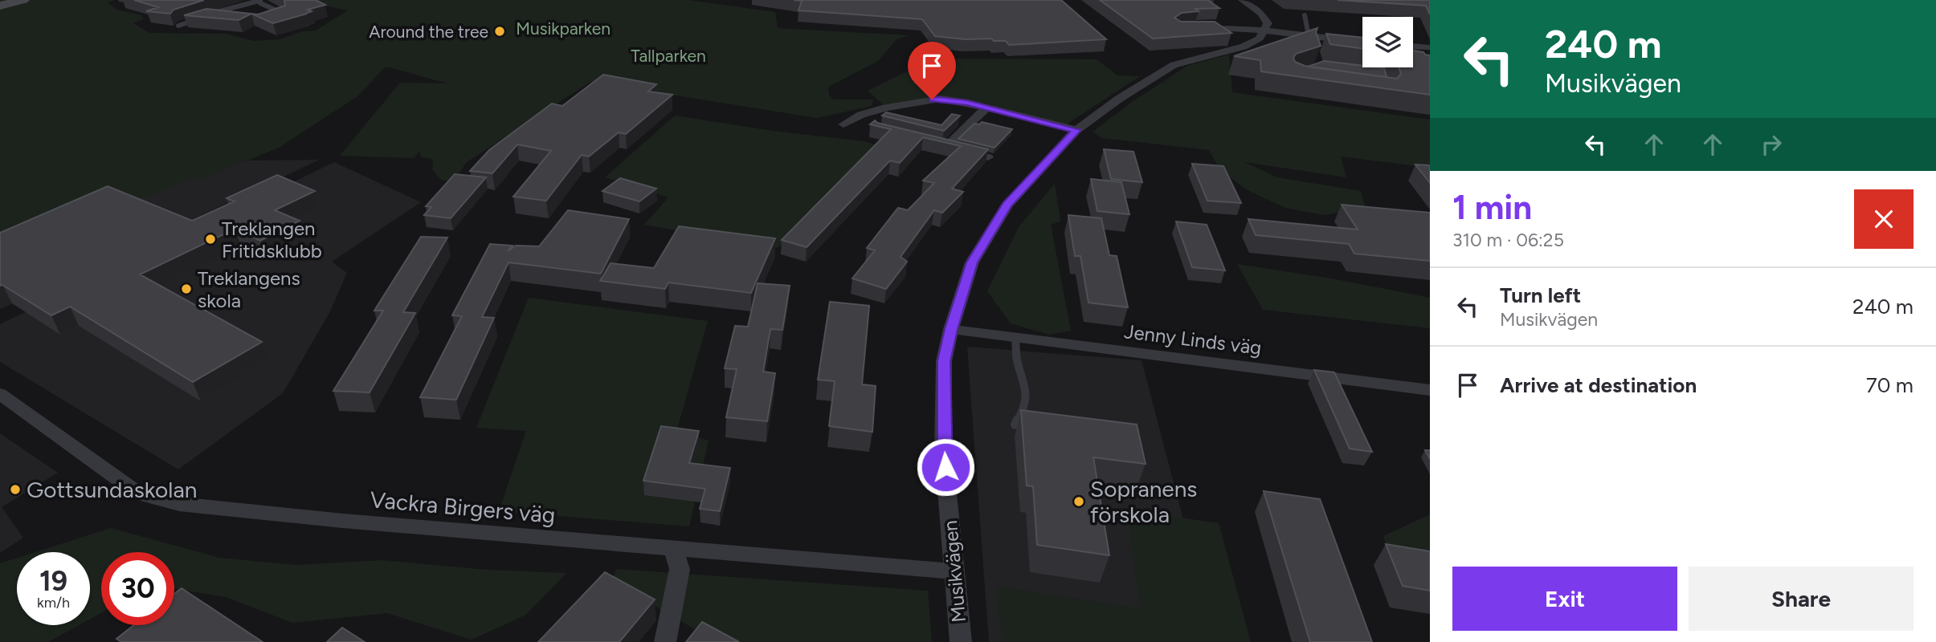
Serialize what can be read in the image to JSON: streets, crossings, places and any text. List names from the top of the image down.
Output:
{
  "streets": {
    "street": ["Jenny Linds väg", "Vackra Birgers väg", "Musikvägen"]
  },
  "crossings": [
    ["Jenny Linds väg", "Musikvägen"],
    ["Vackra Birgers väg", "Musikvägen"]
  ],
  "parks": ["Musikparken", "Tallparken"],
  "places": [
    "Around the tree",
    "Treklangen Fritidsklubb",
    "Treklangens skola",
    "Gottsundaskolan",
    "Sopranens förskola"
  ],
  "page": {
    "turn": ["240 m", "Musikvägen"],
    "heading": ["1 min", "310 m · 06:25"],
    "list": [
      {
        "name": "Turn left",
        "note": "Musikvägen",
        "value": "240 m"
      },
      {
        "name": "Arrive at destination",
        "value": "70 m"
      }
    ],
    "speed": "19 km/h",
    "limit": "30",
    "buttons": ["Exit", "Share"]
  }
}
